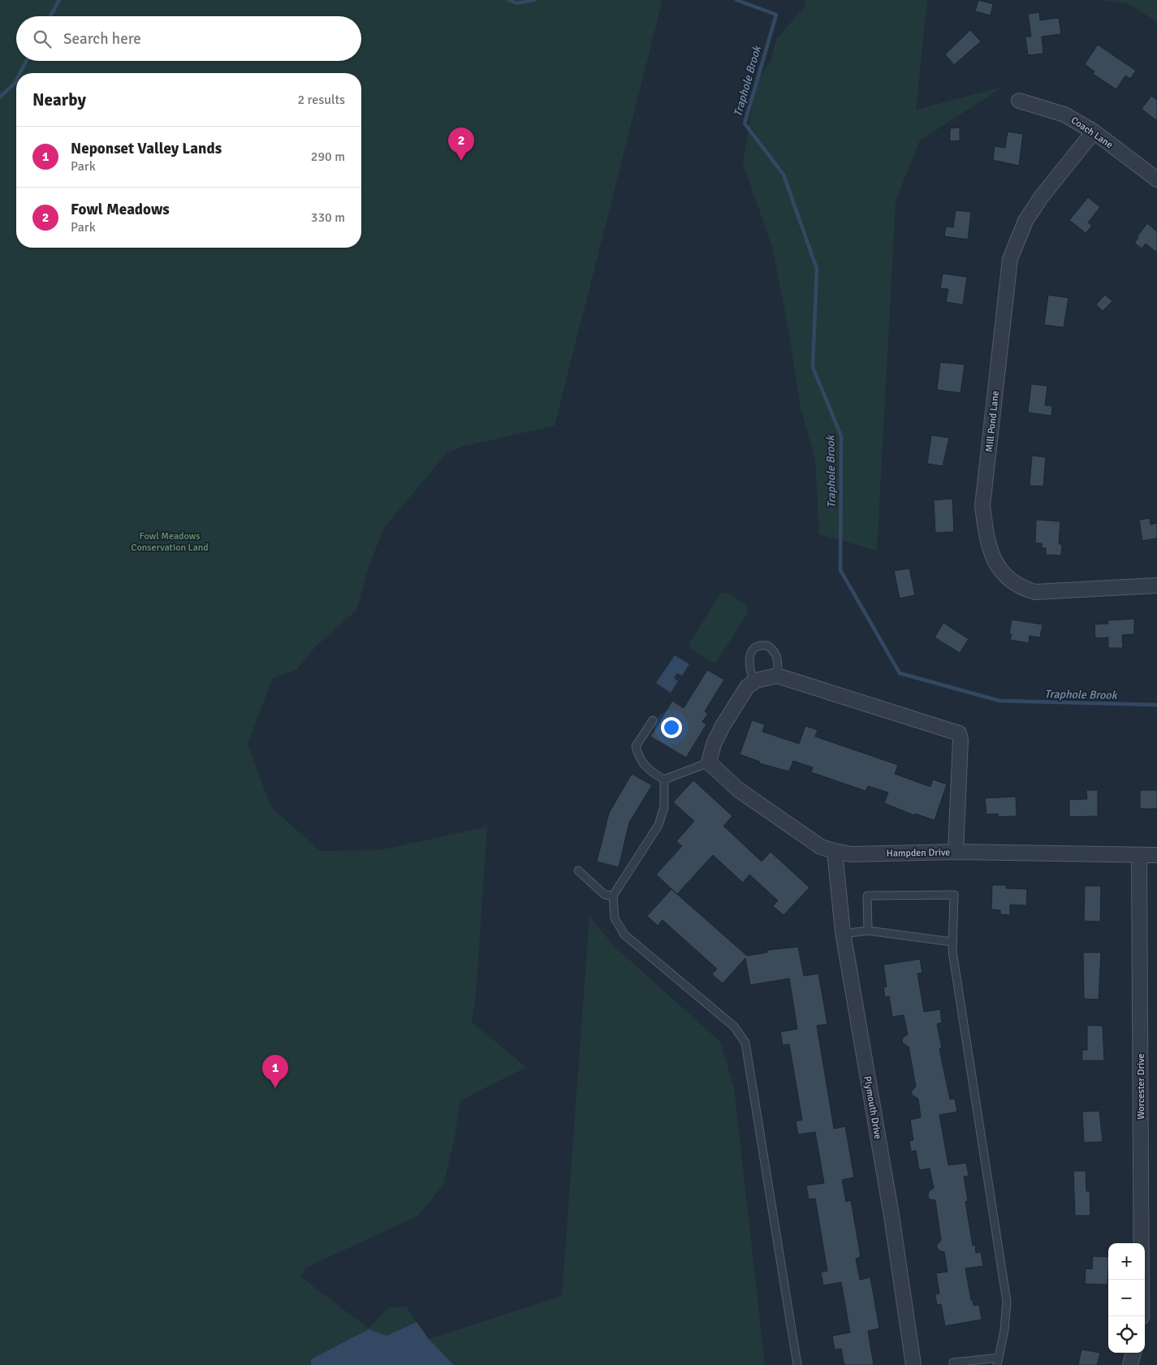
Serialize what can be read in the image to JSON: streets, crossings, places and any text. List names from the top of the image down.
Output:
{
  "streets": {
    "street": [
      "Coach Lane",
      "Mill Pond Lane",
      "Hampden Drive",
      "Worcester Drive",
      "Plymouth Drive"
    ]
  },
  "crossings": [
    ["Coach Lane", "Mill Pond Lane"],
    ["Hampden Drive", "Worcester Drive"],
    ["Hampden Drive", "Plymouth Drive"]
  ],
  "water": ["Traphole Brook"],
  "parks": ["Fowl Meadows Conservation Land"],
  "page": {
    "search": "Search here",
    "heading": ["Nearby", "2 results"],
    "list": [
      {
        "mark": "1",
        "name": "Neponset Valley Lands",
        "note": "Park",
        "value": "290 m"
      },
      {
        "mark": "2",
        "name": "Fowl Meadows",
        "note": "Park",
        "value": "330 m"
      }
    ],
    "pins": ["2", "1"],
    "map_buttons": ["+", "−"]
  }
}
